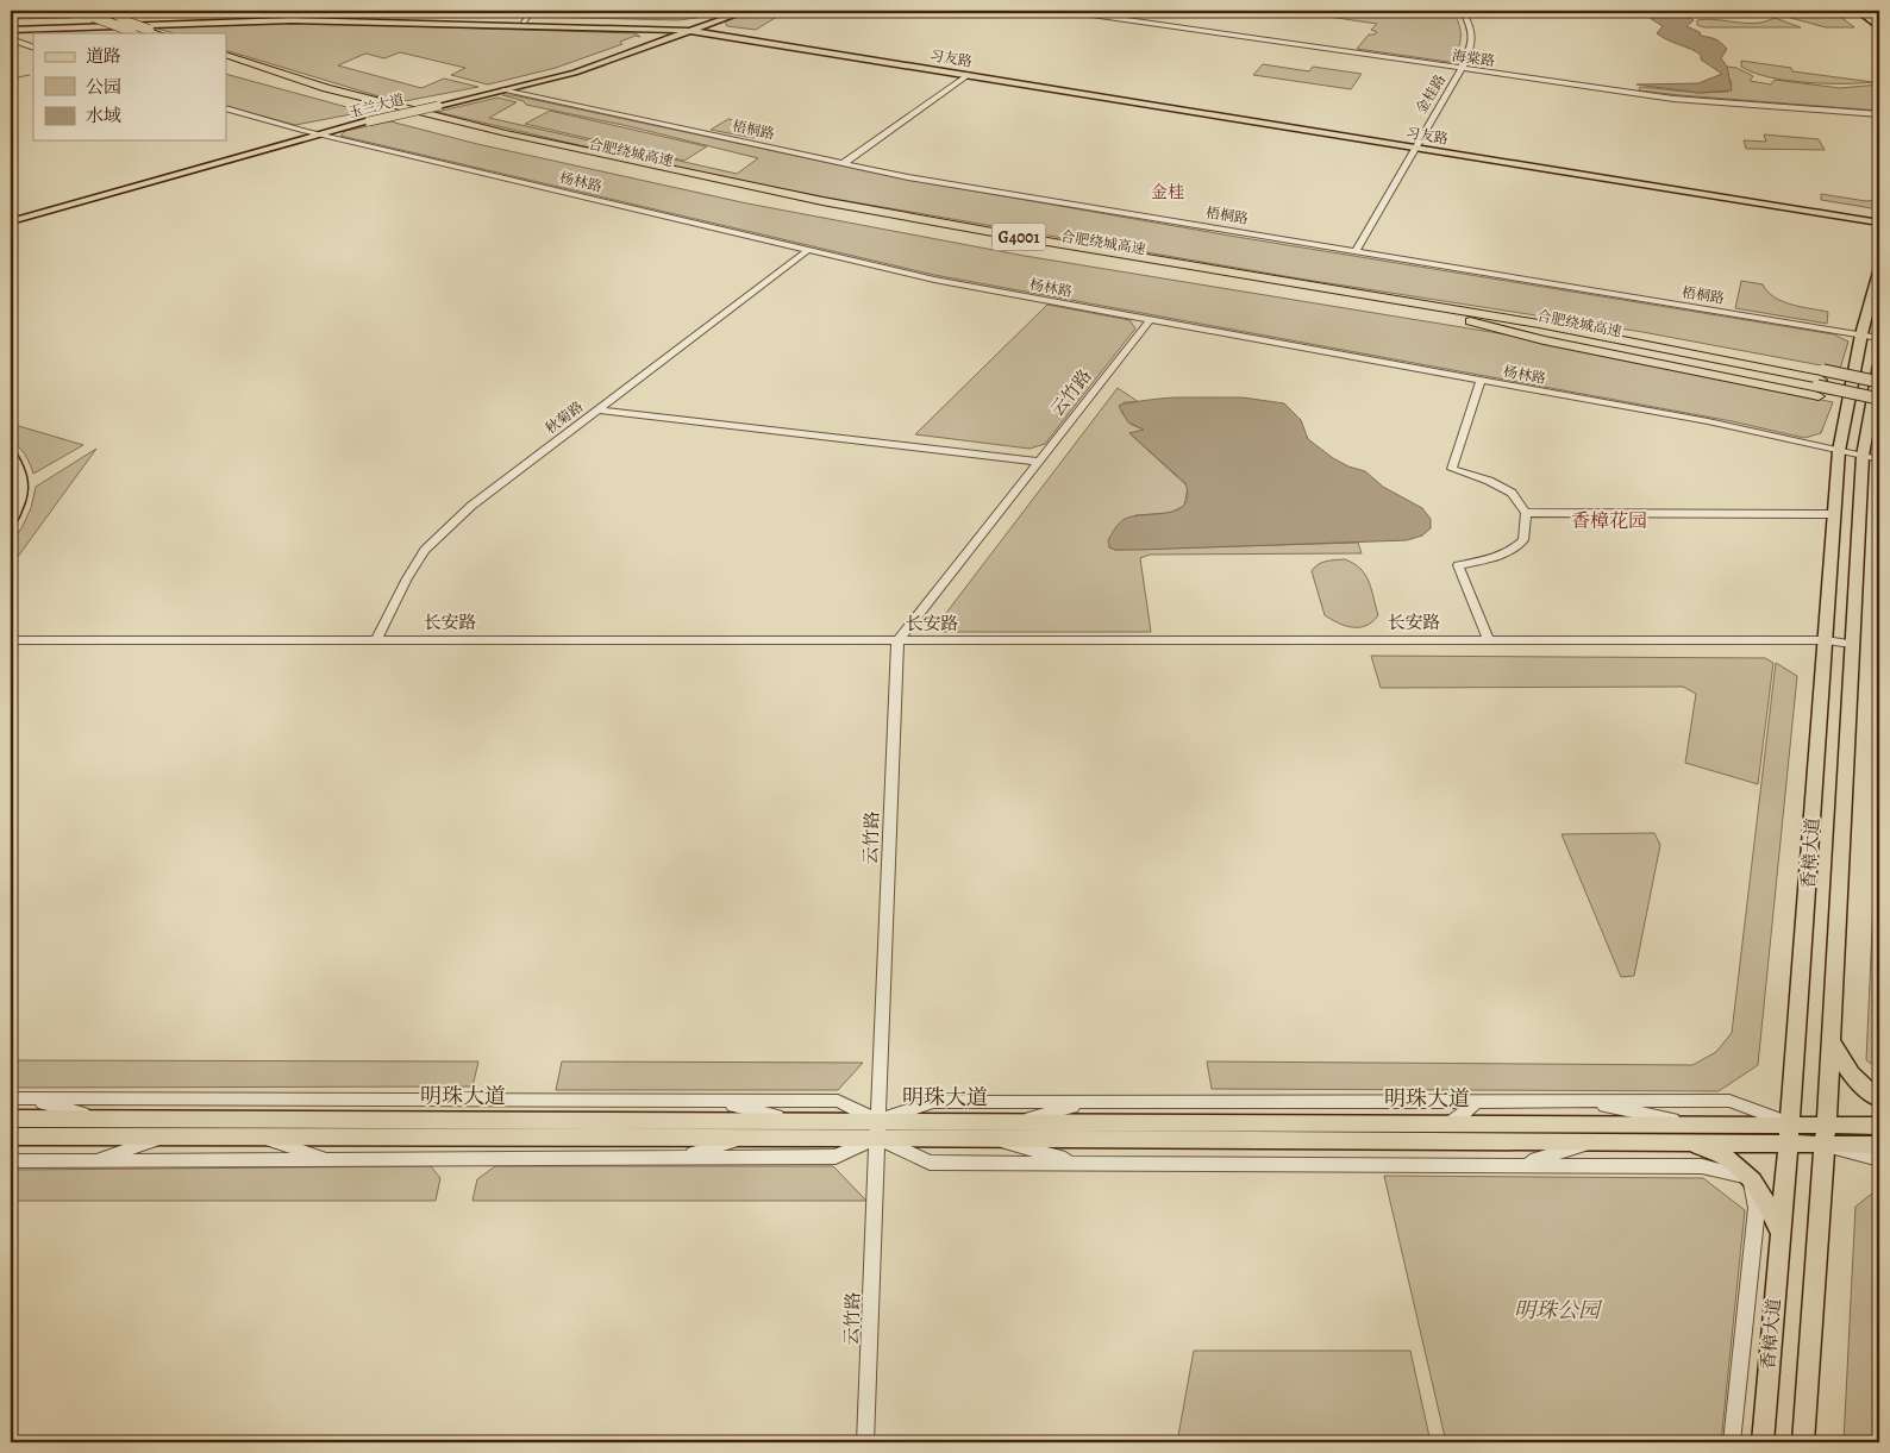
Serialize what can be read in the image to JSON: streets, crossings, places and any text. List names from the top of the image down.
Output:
{
  "streets": {
    "highway": ["合肥绕城高速", "G4001"],
    "main road": [
      "习友路",
      "玉兰大道",
      "香樟大道",
      "明珠大道"
    ],
    "street": [
      "海棠路",
      "金桂路",
      "梧桐路",
      "杨林路",
      "云竹路",
      "秋菊路",
      "长安路"
    ]
  },
  "crossings": [
    ["习友路", "金桂路"],
    ["习友路", "玉兰大道"],
    ["海棠路", "金桂路"],
    ["金桂路", "梧桐路"],
    ["玉兰大道", "梧桐路"],
    ["玉兰大道", "杨林路"],
    ["梧桐路", "香樟大道"],
    ["杨林路", "云竹路"],
    ["杨林路", "秋菊路"],
    ["杨林路", "香樟大道"],
    ["云竹路", "长安路"],
    ["云竹路", "明珠大道"],
    ["秋菊路", "长安路"],
    ["长安路", "香樟大道"],
    ["香樟大道", "明珠大道"]
  ],
  "districts": ["金桂", "香樟花园"],
  "parks": ["明珠公园"],
  "legend": ["道路", "公园", "水域"]
}
